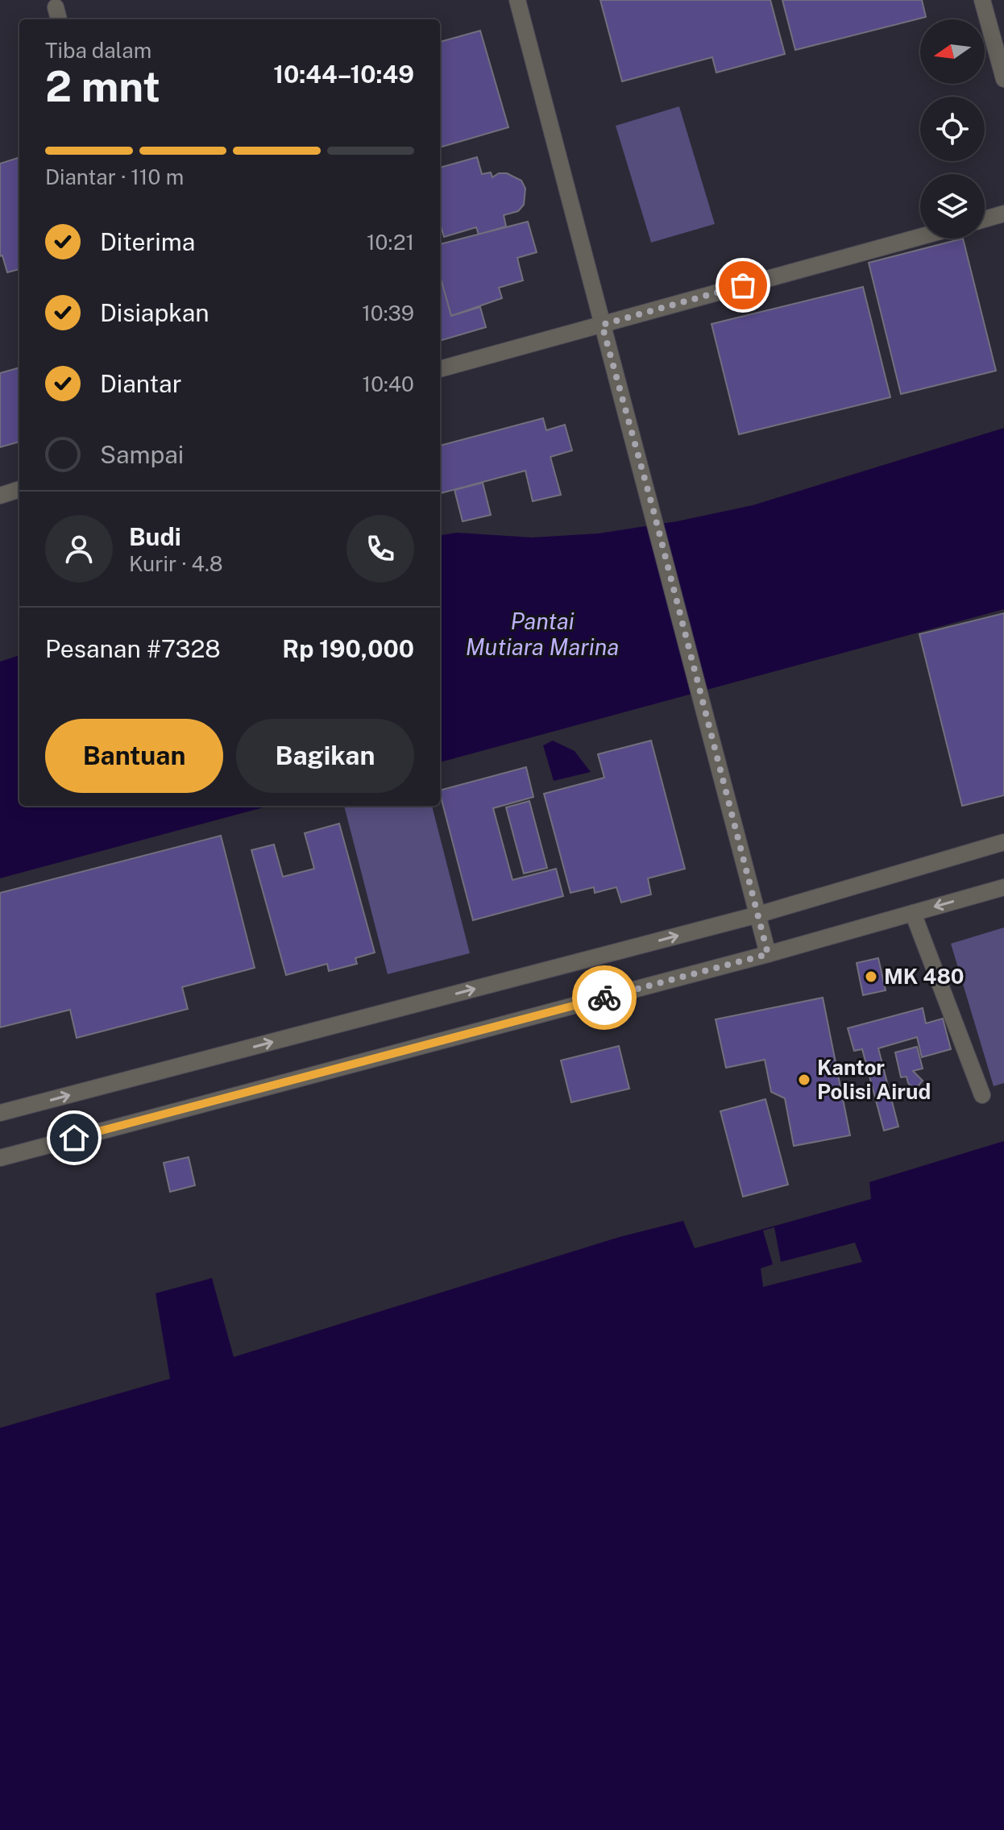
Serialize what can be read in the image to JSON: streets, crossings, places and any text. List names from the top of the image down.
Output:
{
  "water": ["Pantai Mutiara Marina"],
  "places": ["MK 480", "Kantor Polisi Airud"],
  "north": "left",
  "page": {
    "heading": ["2 mnt", "Tiba dalam", "10:44–10:49"],
    "panel": [
      "Budi",
      "Kurir · 4.8",
      "Pesanan #7328",
      "Rp 190,000"
    ],
    "bar": "Diantar · 110 m",
    "list": [
      ["Diterima", "10:21"],
      ["Disiapkan", "10:39"],
      ["Diantar", "10:40"],
      "Sampai"
    ],
    "buttons": ["Bantuan", "Bagikan"]
  }
}
